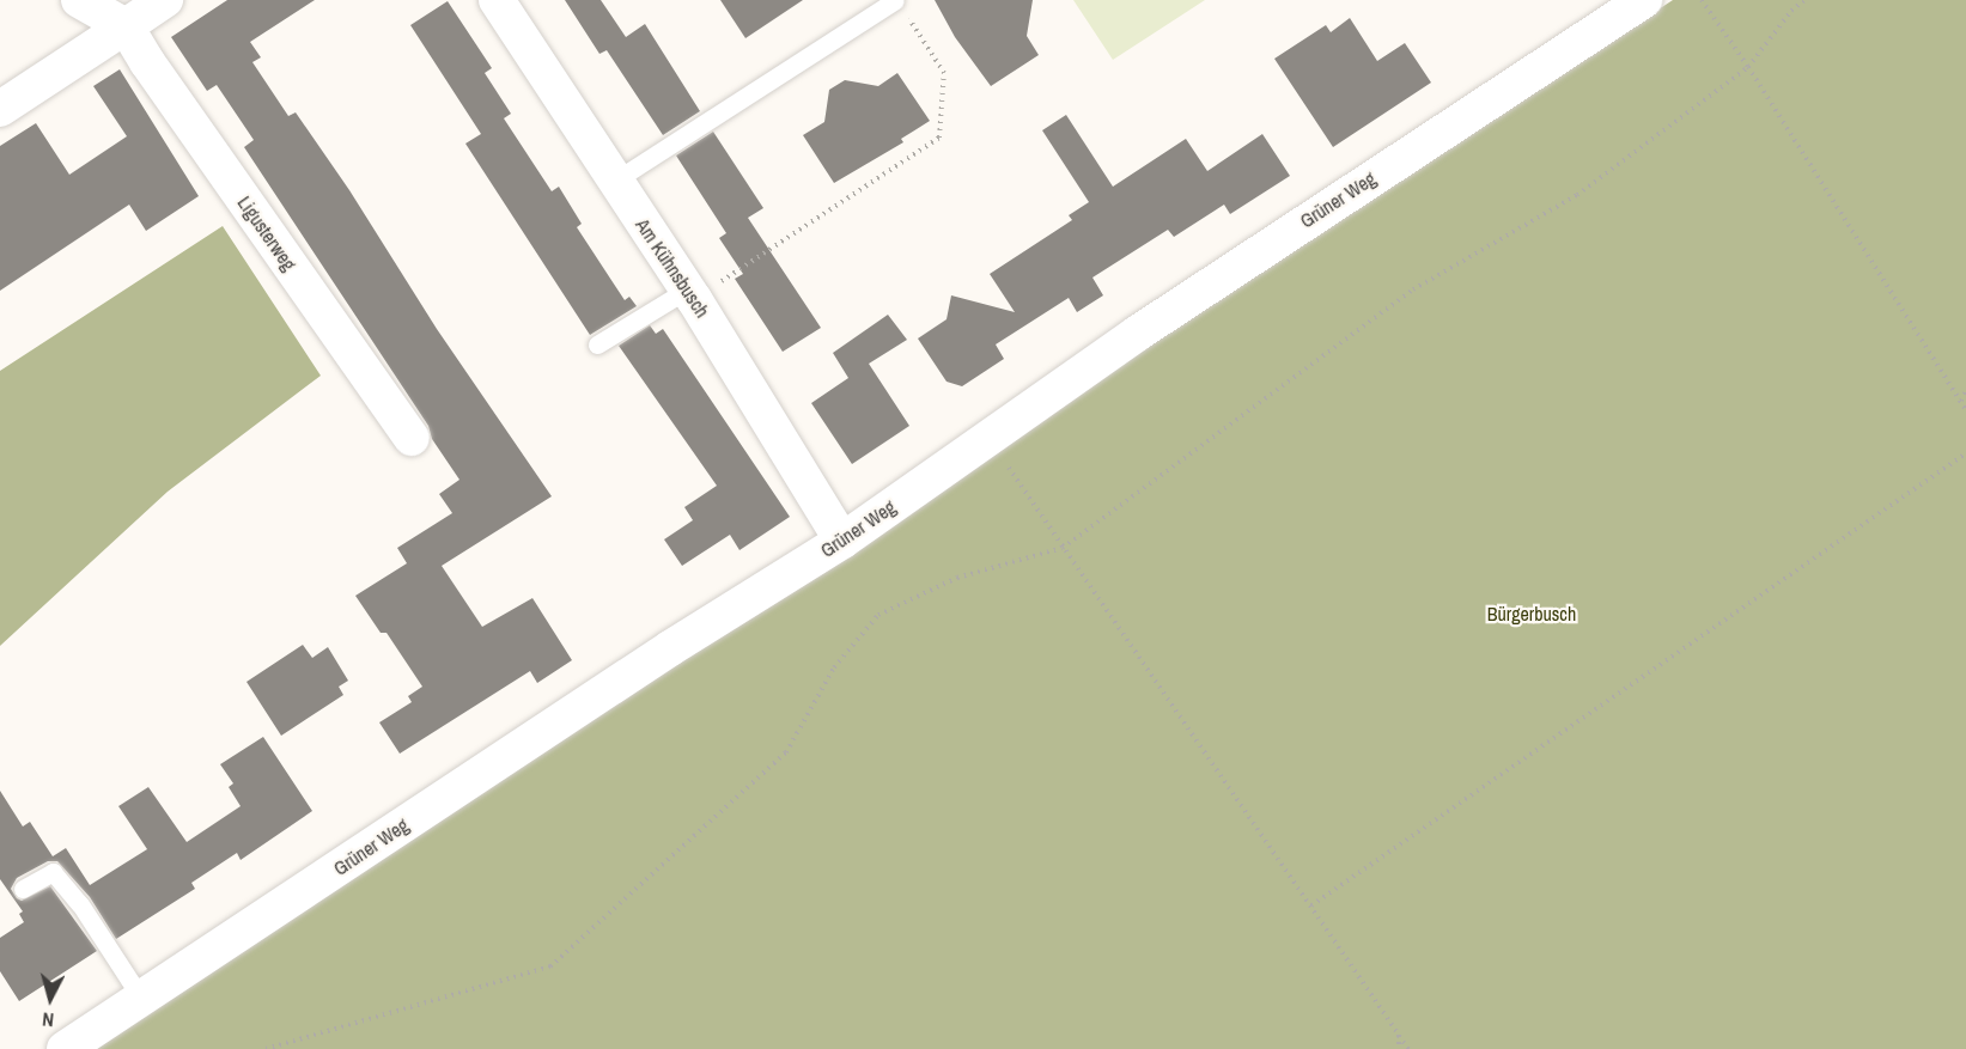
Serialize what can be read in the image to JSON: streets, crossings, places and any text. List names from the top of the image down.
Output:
{
  "streets": {
    "street": ["Grüner Weg", "Ligusterweg", "Am Kühnsbusch"]
  },
  "crossings": [
    ["Grüner Weg", "Am Kühnsbusch"]
  ],
  "parks": ["Bürgerbusch"],
  "north": "bottom"
}
